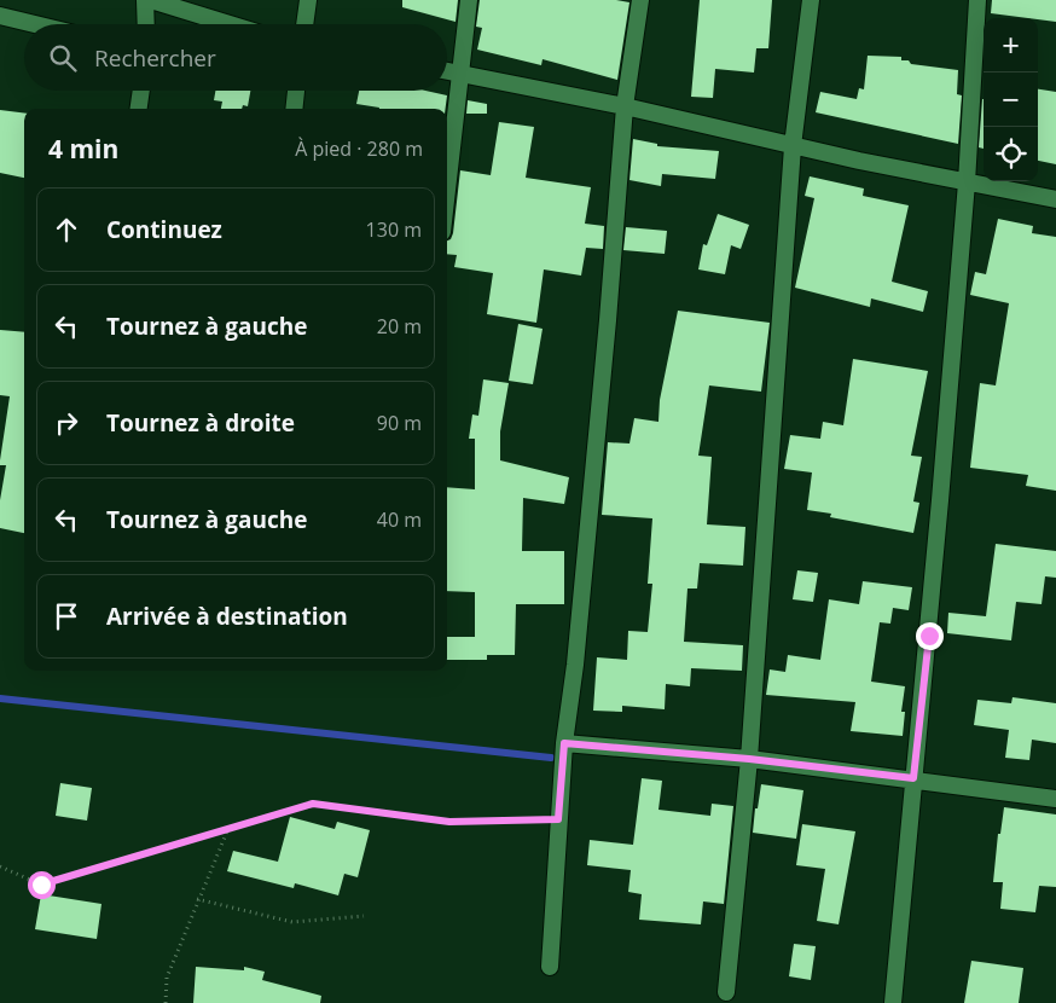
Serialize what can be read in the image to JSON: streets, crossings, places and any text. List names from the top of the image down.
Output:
{
  "page": {
    "map_buttons": ["+", "−"],
    "search": "Rechercher",
    "heading": ["4 min", "À pied · 280 m"],
    "list": [
      ["Continuez", "130 m"],
      ["Tournez à gauche", "20 m"],
      ["Tournez à droite", "90 m"],
      ["Tournez à gauche", "40 m"],
      "Arrivée à destination"
    ]
  }
}
